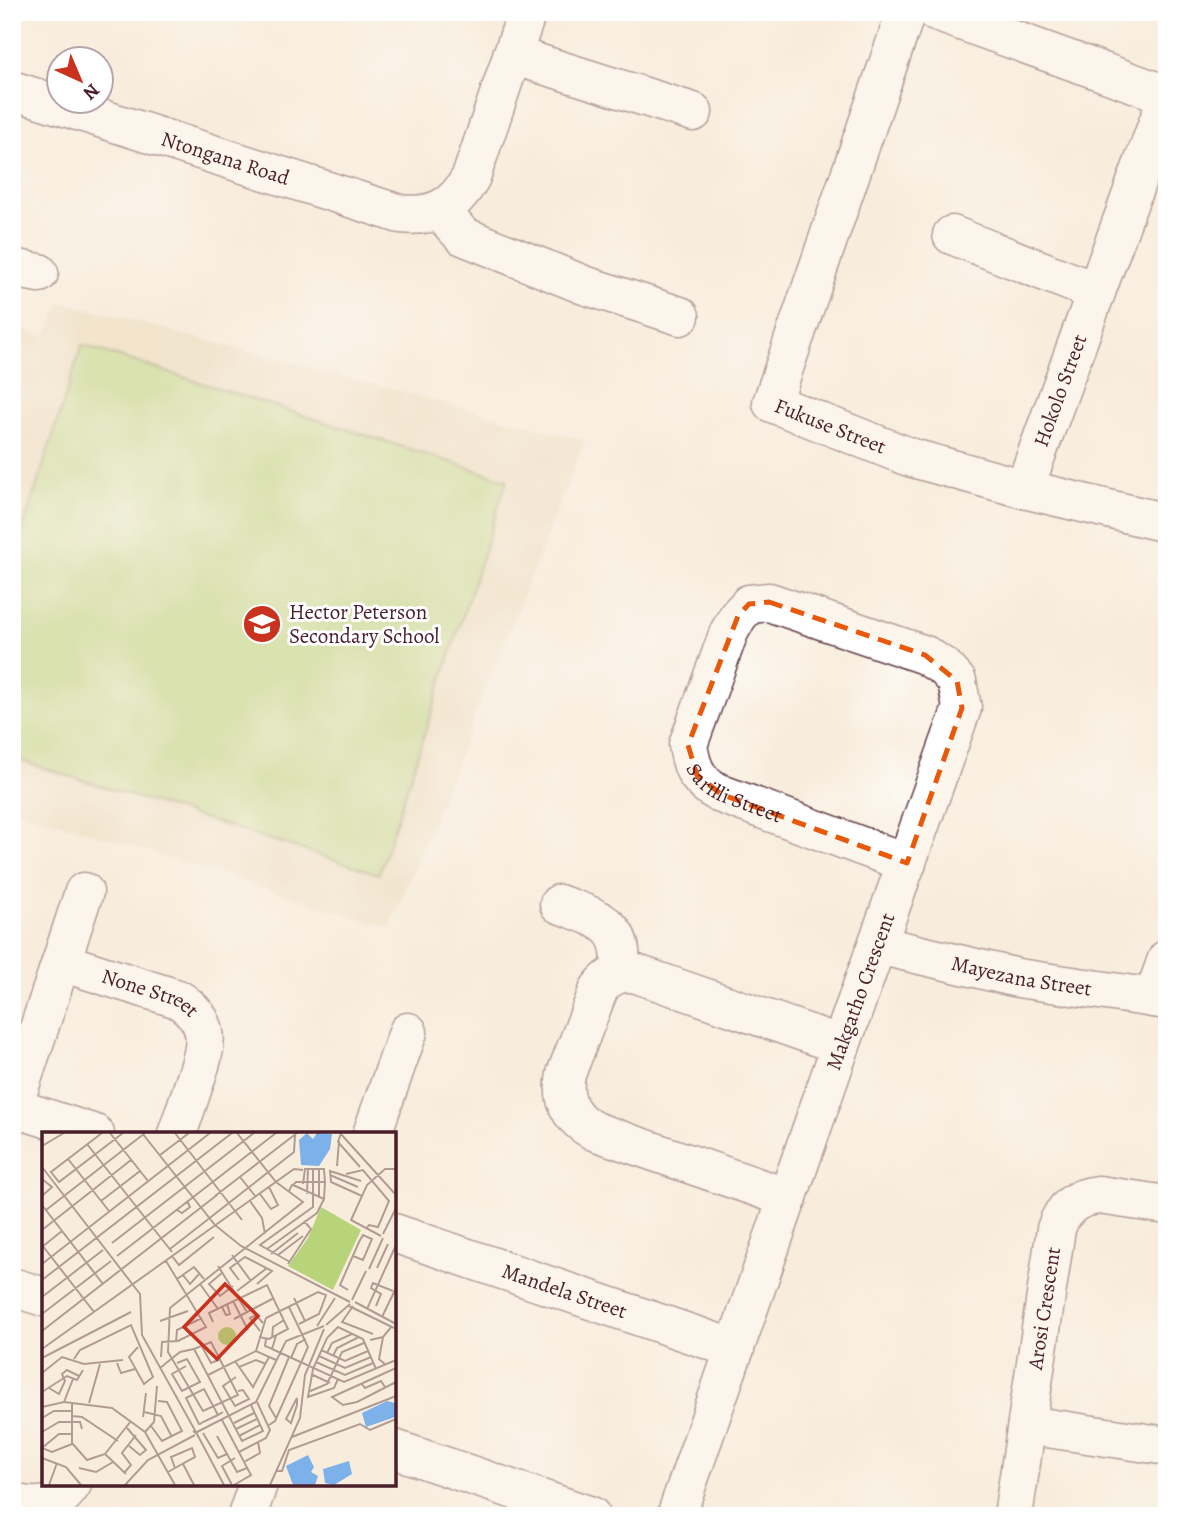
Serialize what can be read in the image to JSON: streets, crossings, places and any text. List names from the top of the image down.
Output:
{
  "streets": {
    "street": [
      "Ntongana Road",
      "Hokolo Street",
      "Fukuse Street",
      "Sarilli Street",
      "Mayezana Street",
      "Makgatho Crescent",
      "None Street",
      "Mandela Street",
      "Arosi Crescent"
    ]
  },
  "crossings": [
    ["Hokolo Street", "Fukuse Street"],
    ["Sarilli Street", "Makgatho Crescent"],
    ["Mayezana Street", "Makgatho Crescent"],
    ["Makgatho Crescent", "Mandela Street"]
  ],
  "places": {
    "school or university": ["Hector Peterson Secondary School"]
  },
  "north": "bottom right"
}
